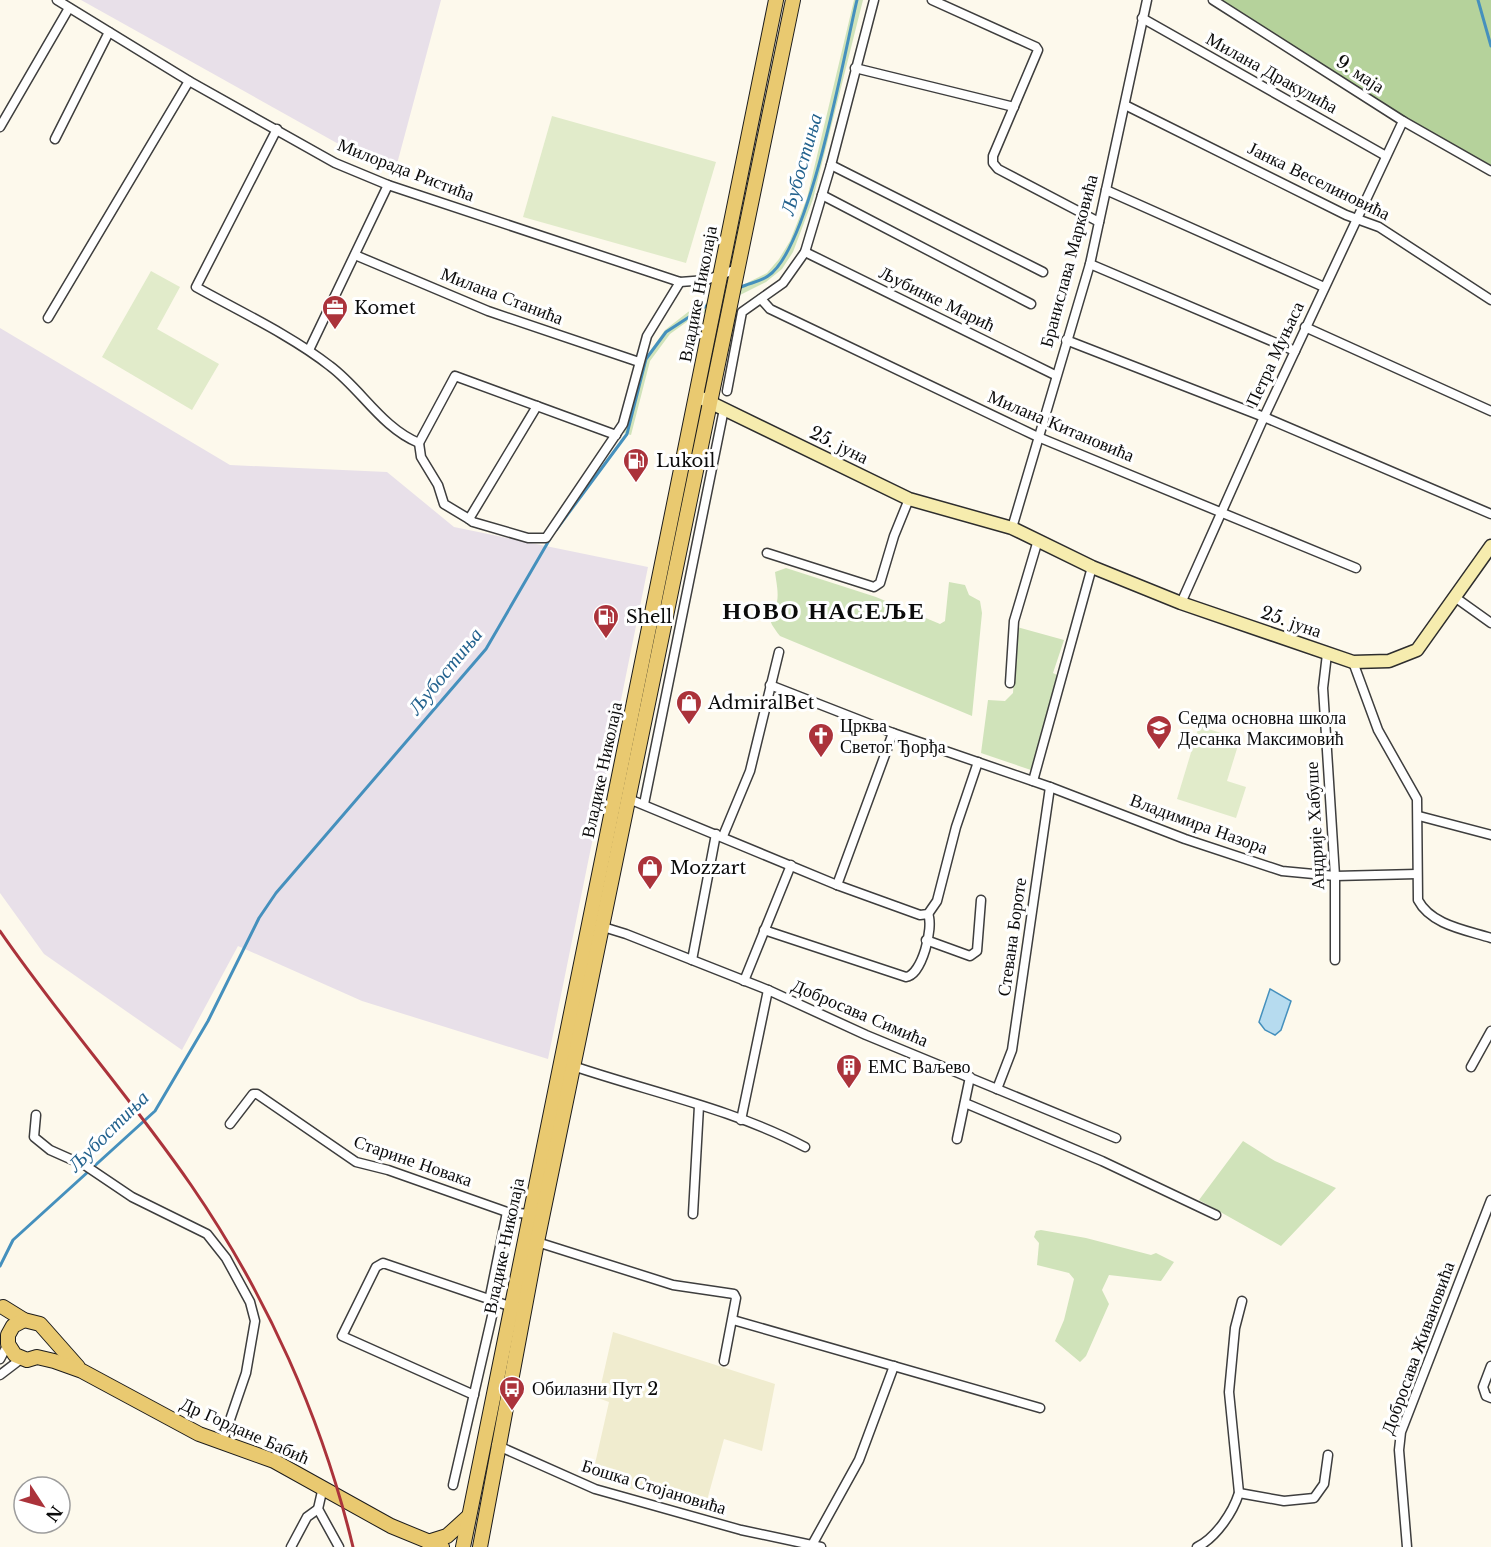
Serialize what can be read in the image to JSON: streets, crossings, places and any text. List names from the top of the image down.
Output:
{
  "streets": {
    "main road": ["Владике Николаја", "Др Гордане Бабић"],
    "street": [
      "Милана Дракулића",
      "9. маја",
      "Милорада Ристића",
      "Јанка Веселиновића",
      "Бранислава Марковића",
      "Милана Станића",
      "Љубинке Марић",
      "Петра Муњаса",
      "Милана Китановића",
      "25. јуна",
      "Владимира Назора",
      "Андрије Хабуше",
      "Стевана Бороте",
      "Добросава Симића",
      "Старине Новака",
      "Добросава Живановића",
      "Бошка Стојановића"
    ]
  },
  "crossings": [
    ["Милана Дракулића", "Бранислава Марковића"],
    ["Милана Дракулића", "Петра Муњаса"],
    ["9. маја", "Петра Муњаса"],
    ["Милорада Ристића", "Владике Николаја"],
    ["Јанка Веселиновића", "Бранислава Марковића"],
    ["Јанка Веселиновића", "Петра Муњаса"],
    ["Бранислава Марковића", "Љубинке Марић"],
    ["Бранислава Марковића", "Милана Китановића"],
    ["Бранислава Марковића", "25. јуна"],
    ["Владике Николаја", "25. јуна"],
    ["Владике Николаја", "Добросава Симића"],
    ["Владике Николаја", "Старине Новака"],
    ["Владике Николаја", "Бошка Стојановића"],
    ["Петра Муњаса", "Милана Китановића"],
    ["Петра Муњаса", "25. јуна"],
    ["25. јуна", "Андрије Хабуше"],
    ["Владимира Назора", "Андрије Хабуше"],
    ["Владимира Назора", "Стевана Бороте"],
    ["Стевана Бороте", "Добросава Симића"]
  ],
  "districts": ["НОВО НАСЕЉЕ"],
  "water": ["Љубостиња"],
  "places": {
    "office": ["Komet"],
    "fuel station": ["Lukoil", "Shell"],
    "shop": ["AdmiralBet", "Mozzart"],
    "school or university": ["Седма основна школа Десанка Максимовић"],
    "church": ["Црква Светог Ђорђа"],
    "building": ["ЕМС Ваљево"],
    "bus stop": ["Обилазни Пут 2"]
  },
  "north": "bottom right"
}
